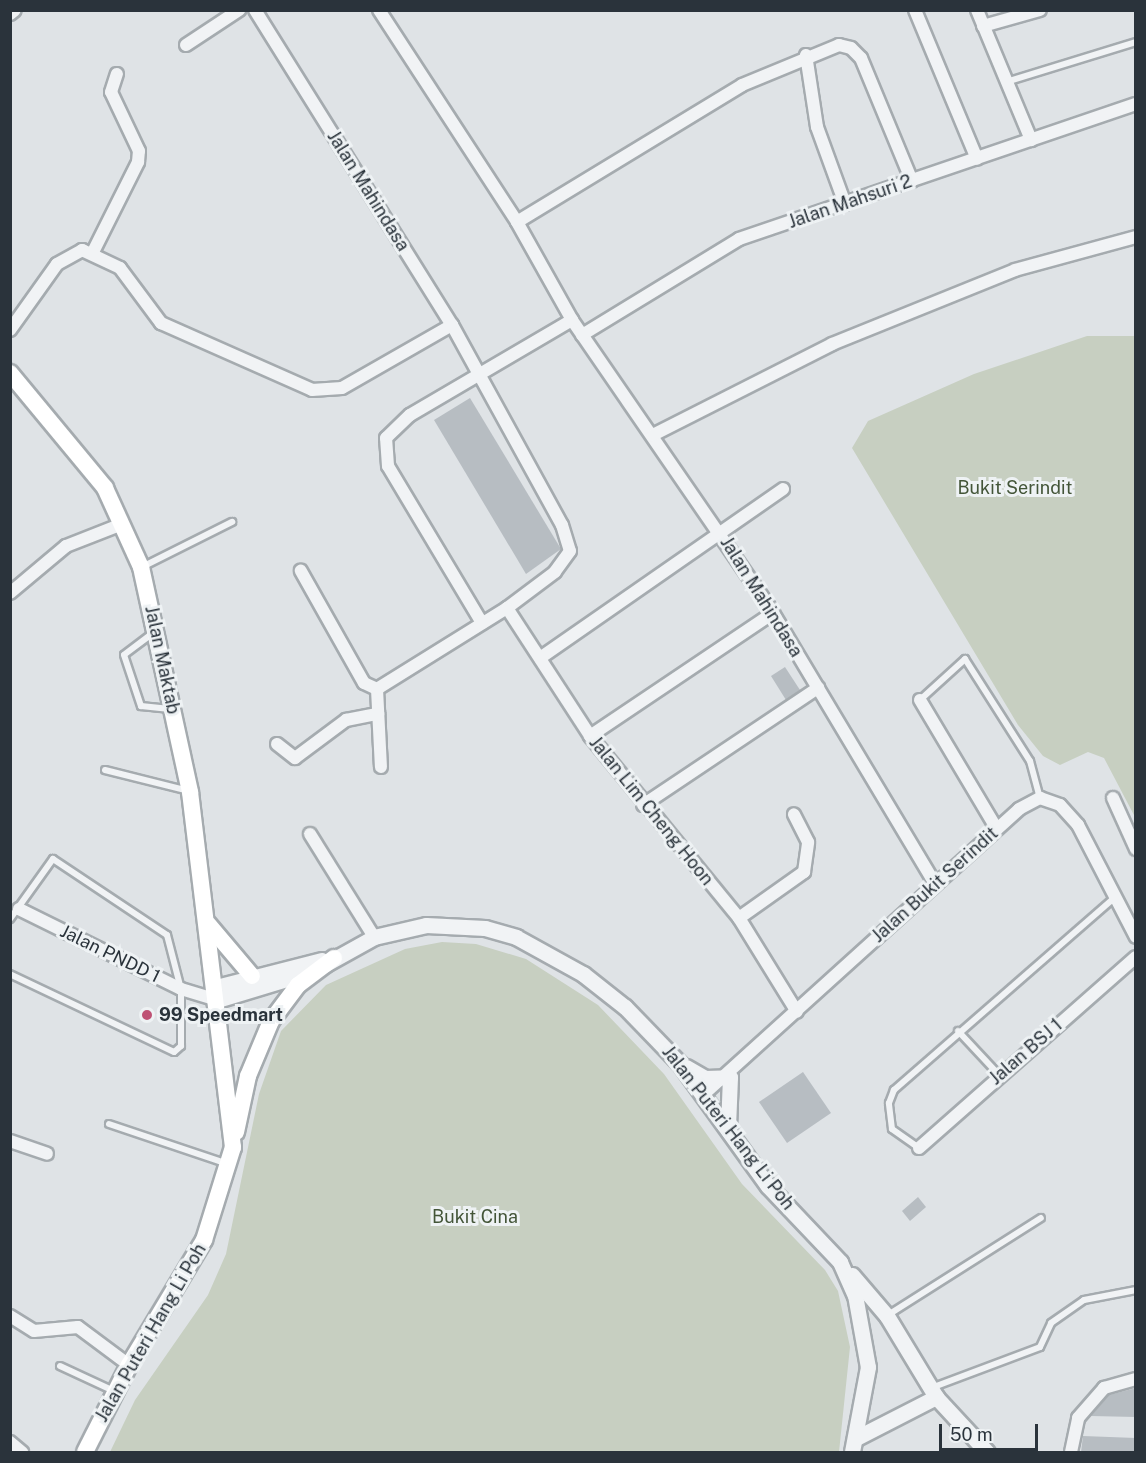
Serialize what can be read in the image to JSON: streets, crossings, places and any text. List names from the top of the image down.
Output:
{
  "streets": {
    "main road": ["Jalan Maktab", "Jalan Puteri Hang Li Poh"],
    "street": [
      "Jalan Mahindasa",
      "Jalan Mahsuri 2",
      "Jalan Lim Cheng Hoon",
      "Jalan Bukit Serindit",
      "Jalan PNDD 1",
      "Jalan BSJ 1"
    ]
  },
  "crossings": [
    ["Jalan Mahindasa", "Jalan Mahsuri 2"],
    ["Jalan Mahindasa", "Jalan Lim Cheng Hoon"],
    ["Jalan Mahindasa", "Jalan Bukit Serindit"],
    ["Jalan Maktab", "Jalan PNDD 1"],
    ["Jalan Maktab", "Jalan Puteri Hang Li Poh"],
    ["Jalan Lim Cheng Hoon", "Jalan Bukit Serindit"],
    ["Jalan Bukit Serindit", "Jalan Puteri Hang Li Poh"],
    ["Jalan PNDD 1", "Jalan Puteri Hang Li Poh"]
  ],
  "parks": ["Bukit Serindit", "Bukit Cina"],
  "places": ["99 Speedmart"],
  "scale_bar": "50 m"
}
